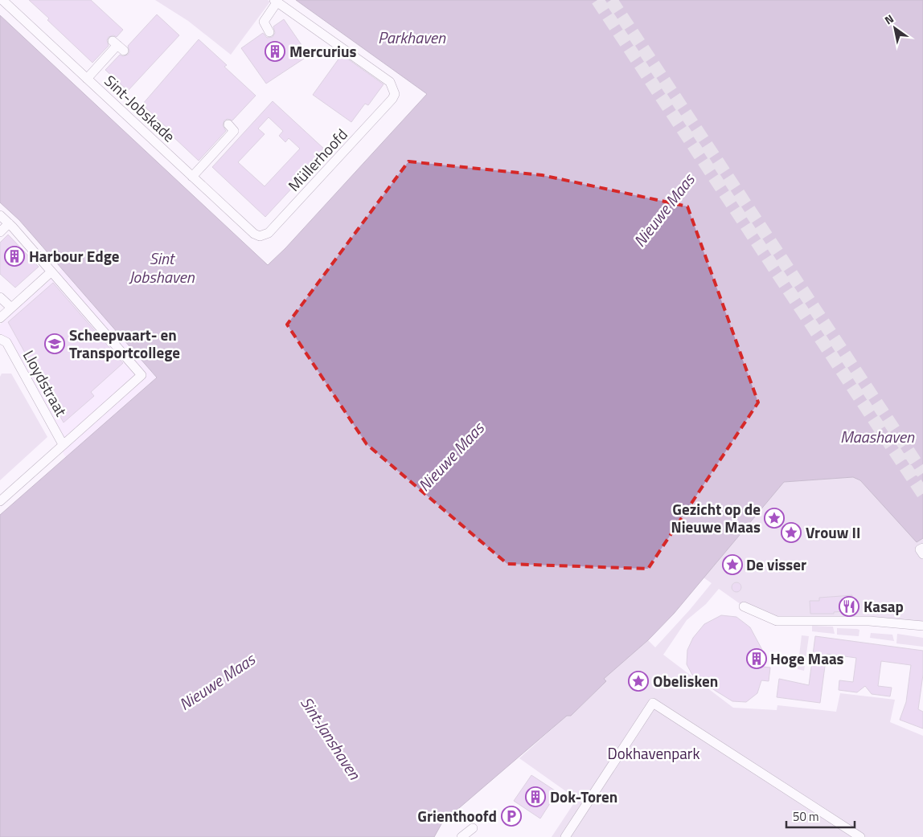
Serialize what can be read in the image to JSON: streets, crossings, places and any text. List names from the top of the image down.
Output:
{
  "streets": {
    "street": ["Sint-Jobskade", "Müllerhoofd", "Lloydstraat"]
  },
  "crossings": [
    ["Sint-Jobskade", "Müllerhoofd"]
  ],
  "water": [
    "Parkhaven",
    "Nieuwe Maas",
    "Sint Jobshaven",
    "Maashaven",
    "Sint-Janshaven"
  ],
  "parks": ["Dokhavenpark"],
  "places": {
    "building": [
      "Mercurius",
      "Harbour Edge",
      "Hoge Maas",
      "Dok-Toren"
    ],
    "school or university": ["Scheepvaart- en Transportcollege"],
    "place": [
      "Gezicht op de Nieuwe Maas",
      "Vrouw II",
      "De visser",
      "Obelisken"
    ],
    "restaurant": ["Kasap"],
    "parking": ["Grienthoofd"]
  },
  "scale_bar": "50 m",
  "north": "top left"
}
